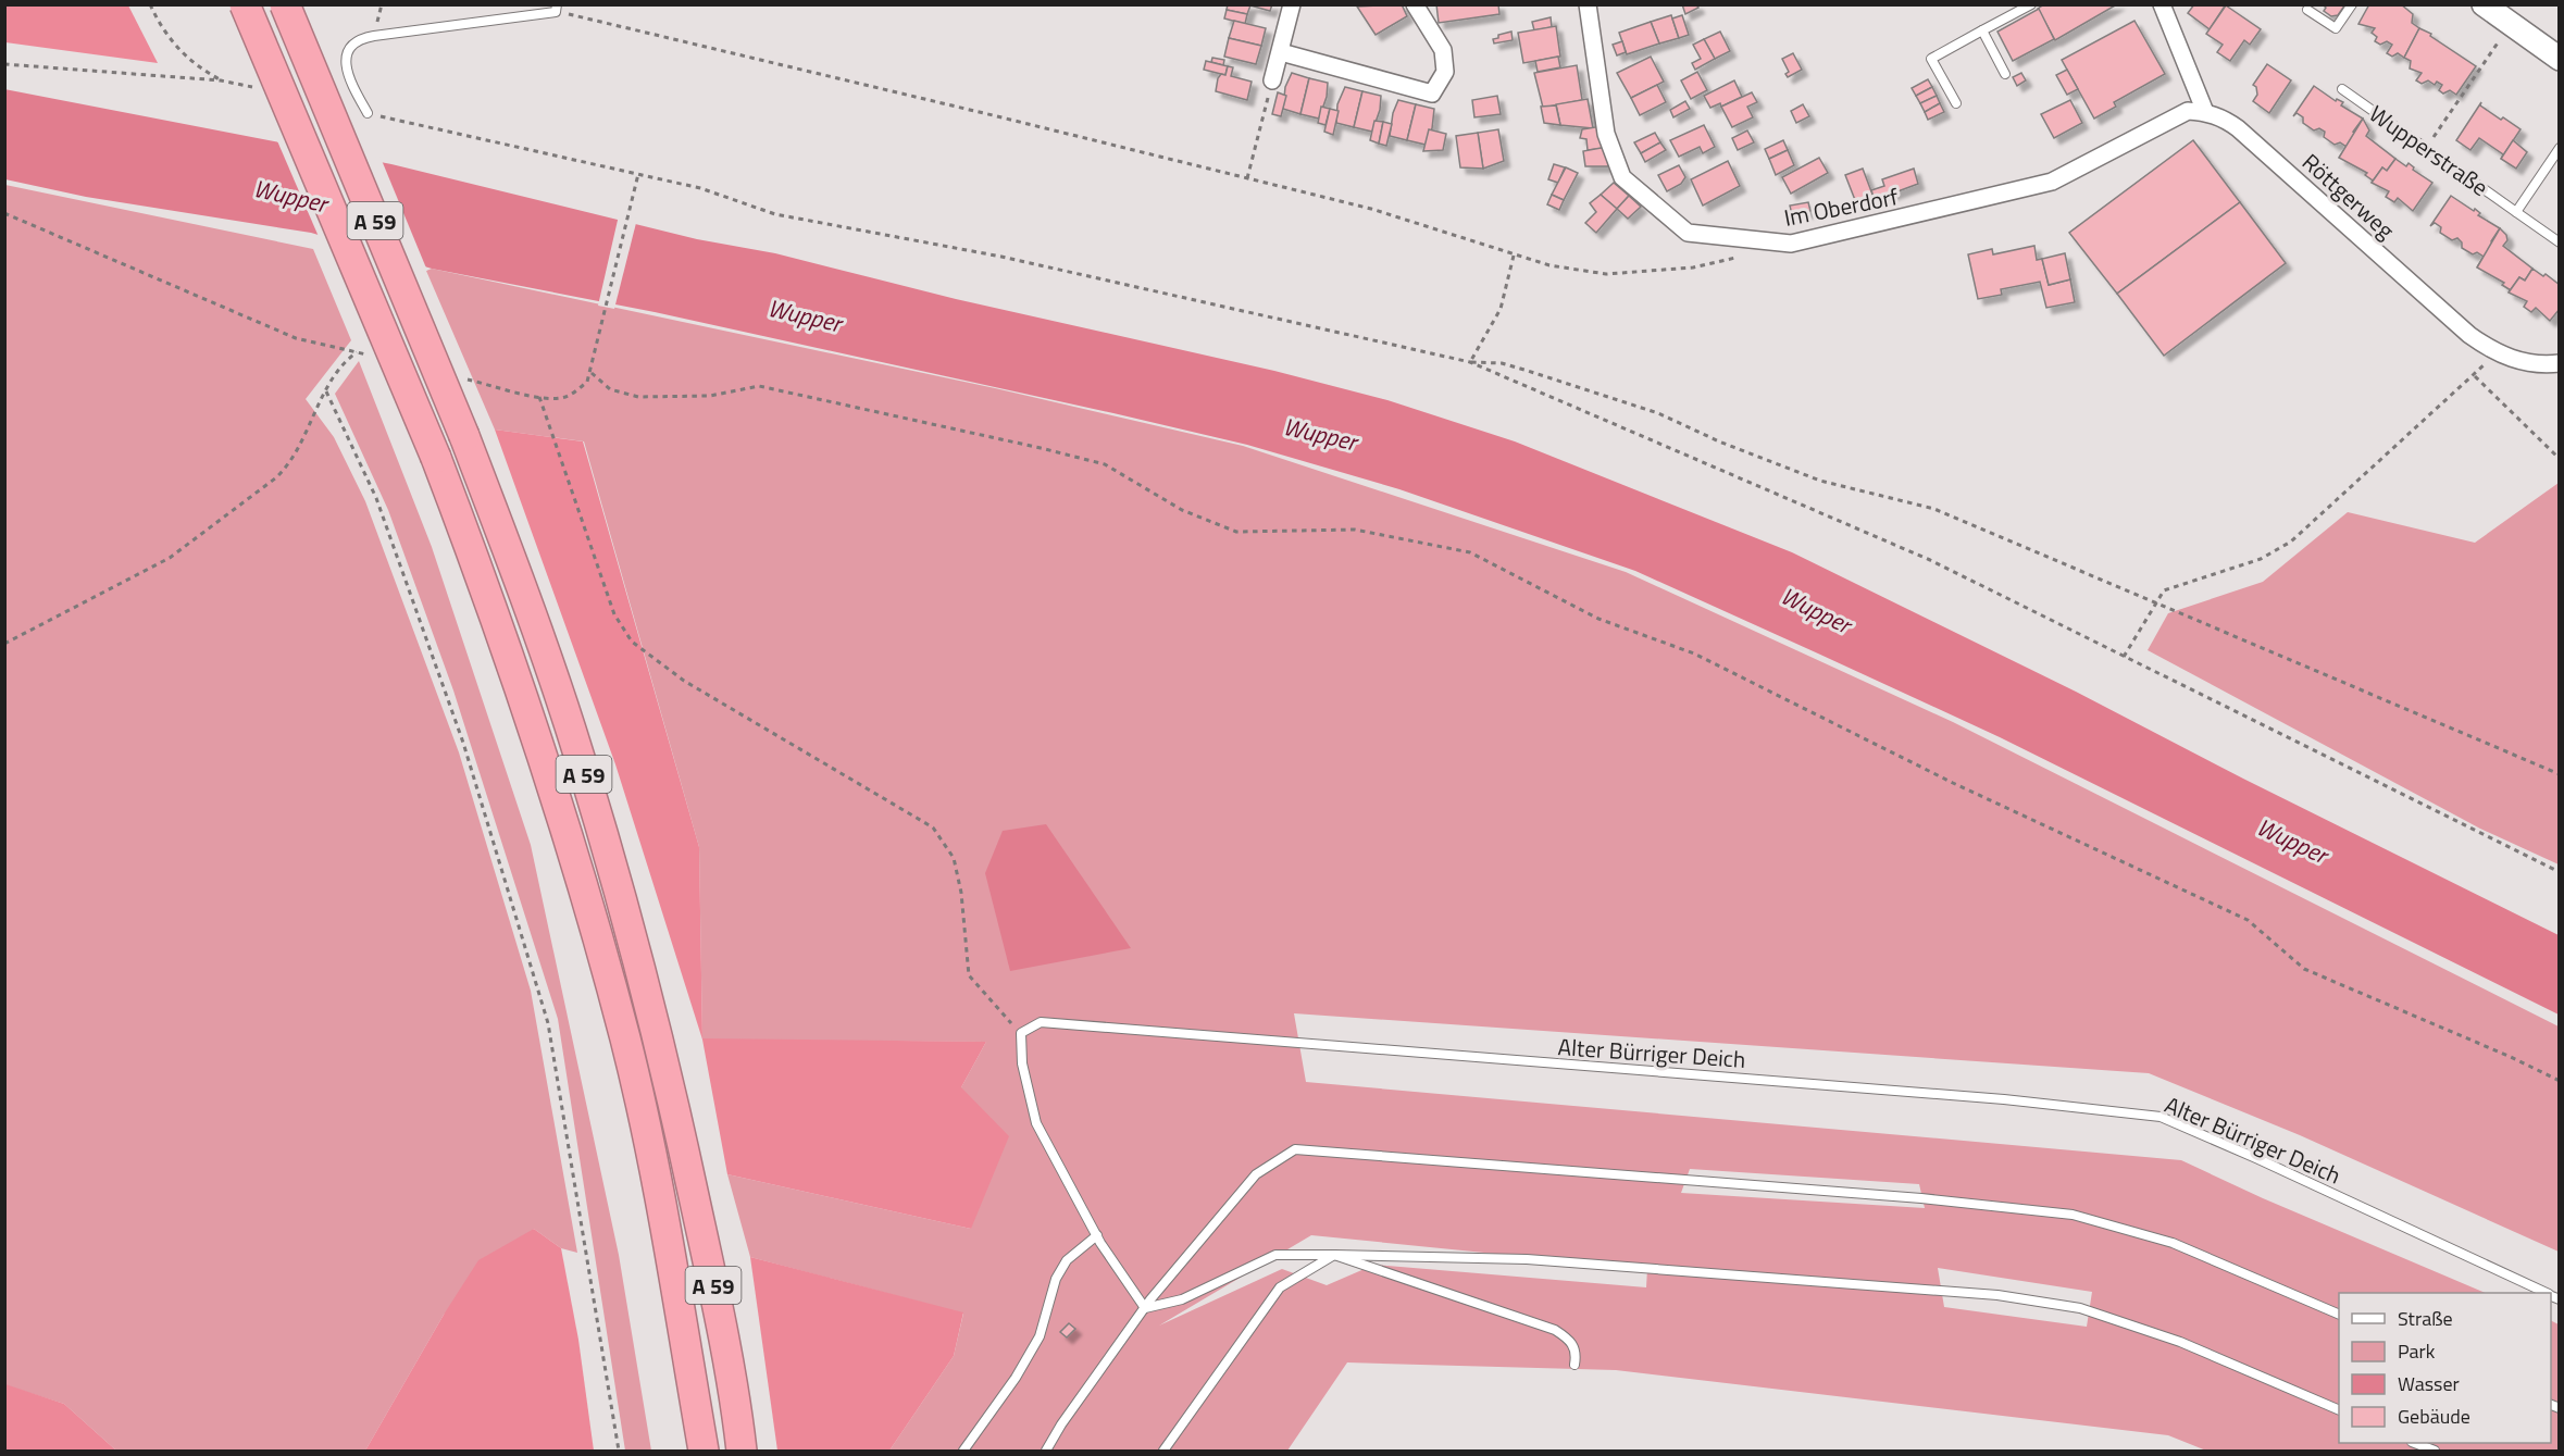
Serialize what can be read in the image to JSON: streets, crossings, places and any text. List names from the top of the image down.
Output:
{
  "streets": {
    "highway": ["A 59"],
    "street": ["Röttgerweg", "Im Oberdorf"],
    "lane": ["Wupperstraße", "Alter Bürriger Deich"]
  },
  "crossings": [
    ["Röttgerweg", "Im Oberdorf"]
  ],
  "water": ["Wupper"],
  "legend": [
    "Straße",
    "Park",
    "Wasser",
    "Gebäude"
  ]
}
